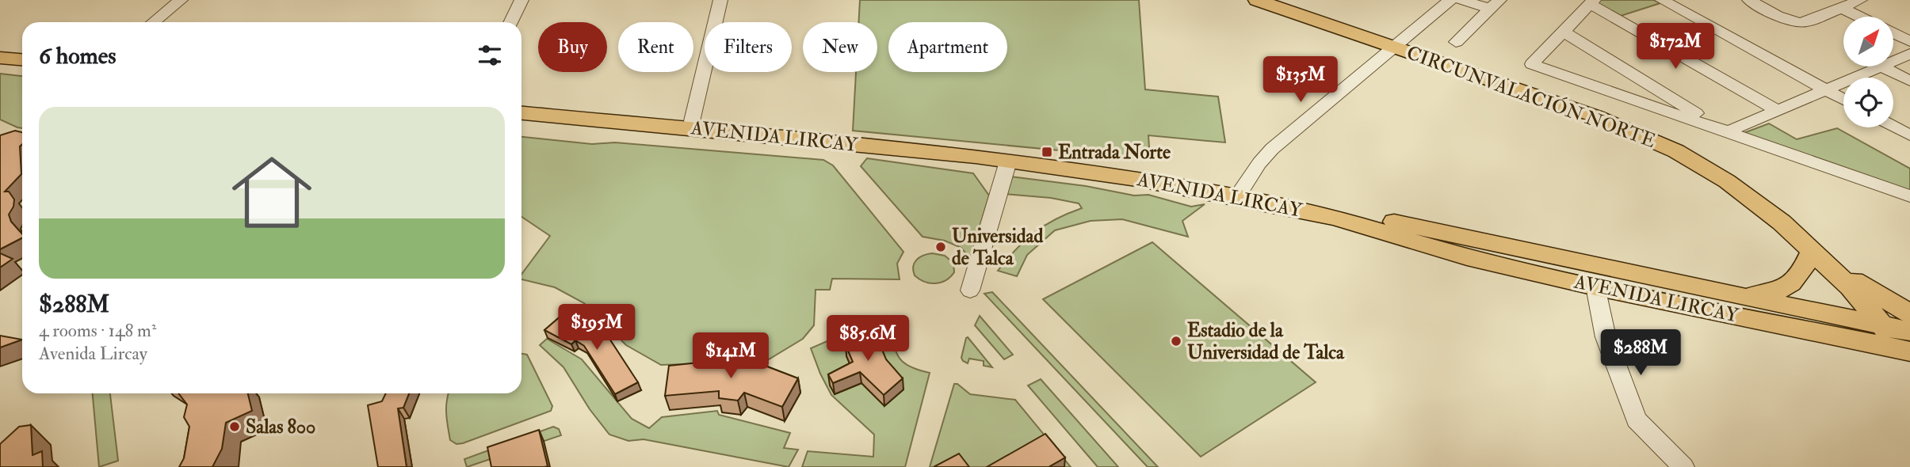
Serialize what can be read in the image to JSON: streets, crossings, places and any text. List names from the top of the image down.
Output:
{
  "streets": {
    "main road": ["CIRCUNVALACIÓN NORTE", "AVENIDA LIRCAY"]
  },
  "crossings": [
    ["CIRCUNVALACIÓN NORTE", "AVENIDA LIRCAY"]
  ],
  "places": {
    "transit": ["Entrada Norte"],
    "other": ["Universidad de Talca", "Estadio de la Universidad de Talca", "Salas 800"]
  },
  "north": "top right",
  "page": {
    "chip": [
      "Buy",
      "Rent",
      "Filters",
      "New",
      "Apartment"
    ],
    "heading": "6 homes",
    "price": [
      "$172M",
      "$135M",
      "$195M",
      "$85.6M",
      "$288M",
      "$141M"
    ],
    "list": [
      {
        "name": "$288M",
        "note": "4 rooms · 148 m² · Avenida Lircay"
      }
    ]
  }
}
